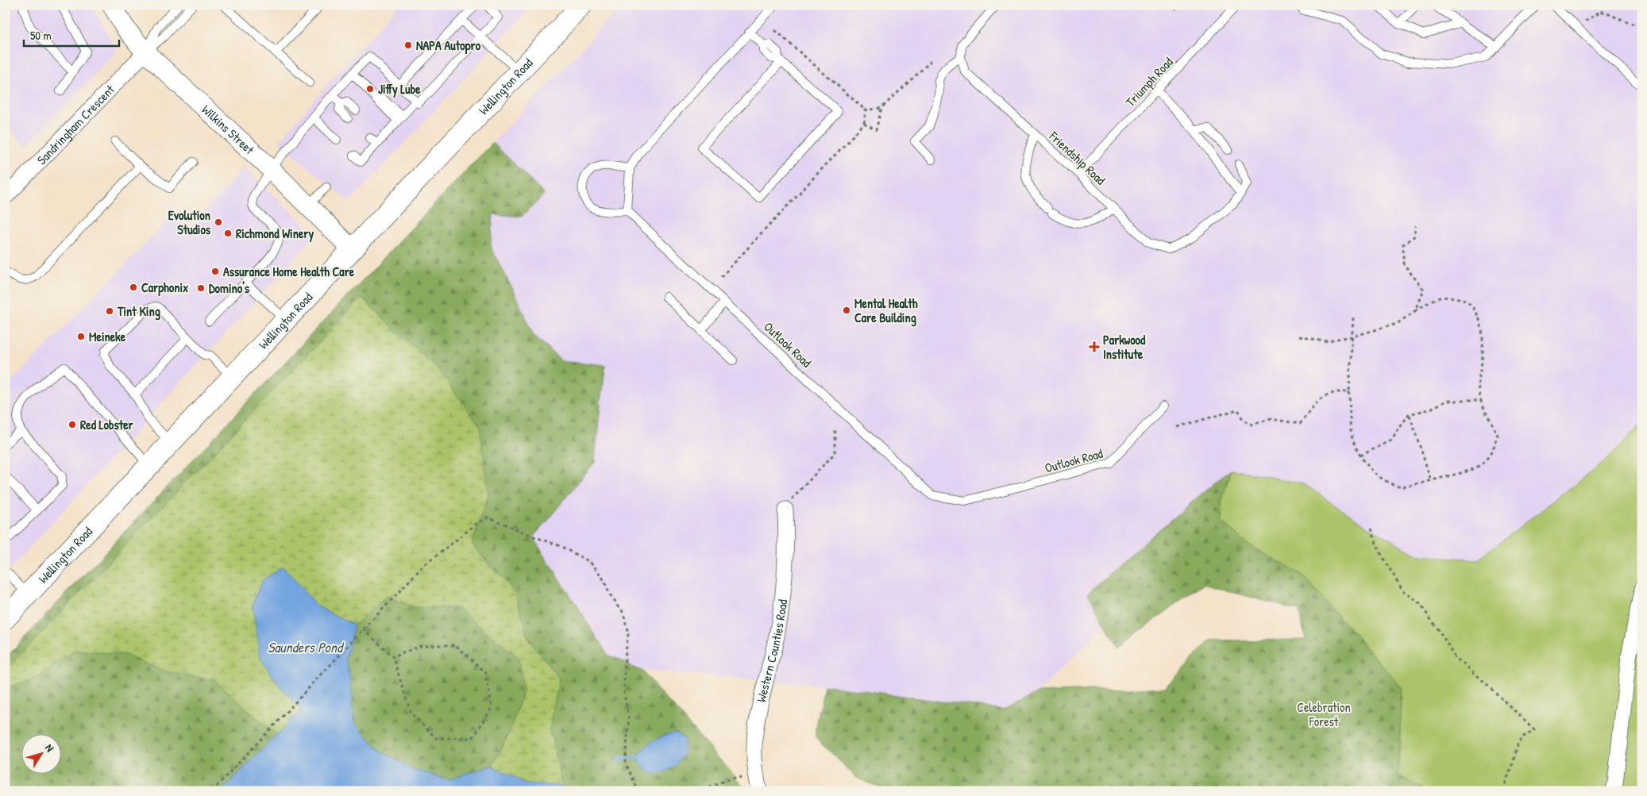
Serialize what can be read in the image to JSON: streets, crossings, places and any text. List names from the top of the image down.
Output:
{
  "streets": {
    "main road": ["Wellington Road"],
    "street": ["Sandringham Crescent", "Wilkins Street", "Western Counties Road"],
    "lane": ["Triumph Road", "Friendship Road", "Outlook Road"]
  },
  "crossings": [
    ["Triumph Road", "Friendship Road"],
    ["Wellington Road", "Wilkins Street"],
    ["Sandringham Crescent", "Wilkins Street"]
  ],
  "water": ["Saunders Pond"],
  "parks": ["Celebration Forest"],
  "places": {
    "other": [
      "NAPA Autopro",
      "Jiffy Lube",
      "Evolution Studios",
      "Richmond Winery",
      "Assurance Home Health Care",
      "Carphonix",
      "Domino's",
      "Mental Health Care Building",
      "Tint King",
      "Meineke",
      "Red Lobster"
    ],
    "health": ["Parkwood Institute"]
  },
  "scale_bar": "50 m",
  "north": "top right"
}
